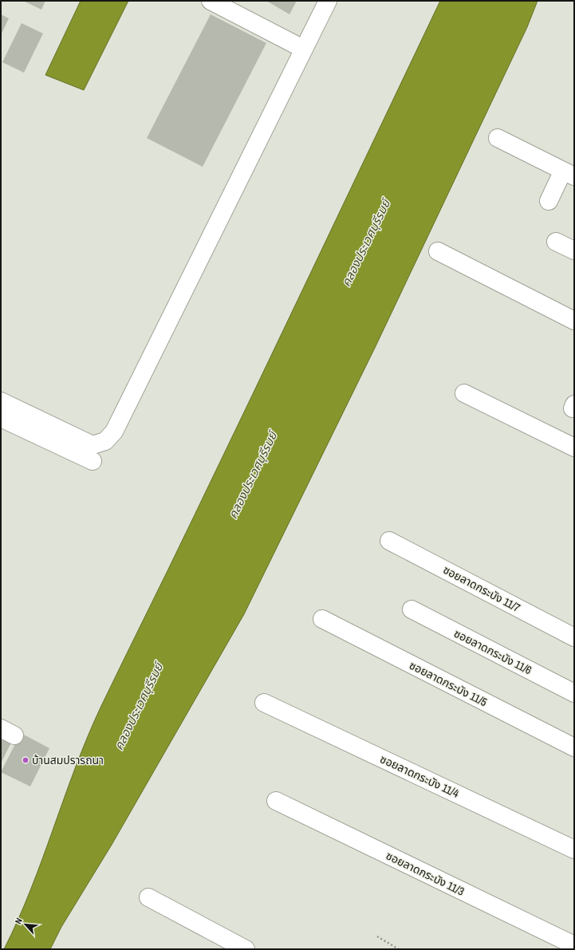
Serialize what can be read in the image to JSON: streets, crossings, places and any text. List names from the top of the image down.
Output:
{
  "streets": {
    "street": [
      "ซอยลาดกระบัง 11/7",
      "ซอยลาดกระบัง 11/6",
      "ซอยลาดกระบัง 11/5",
      "ซอยลาดกระบัง 11/4",
      "ซอยลาดกระบัง 11/3"
    ]
  },
  "water": ["คลองประเวศบุรีรมย์"],
  "places": ["บ้านสมปรารถนา"],
  "north": "top left"
}
